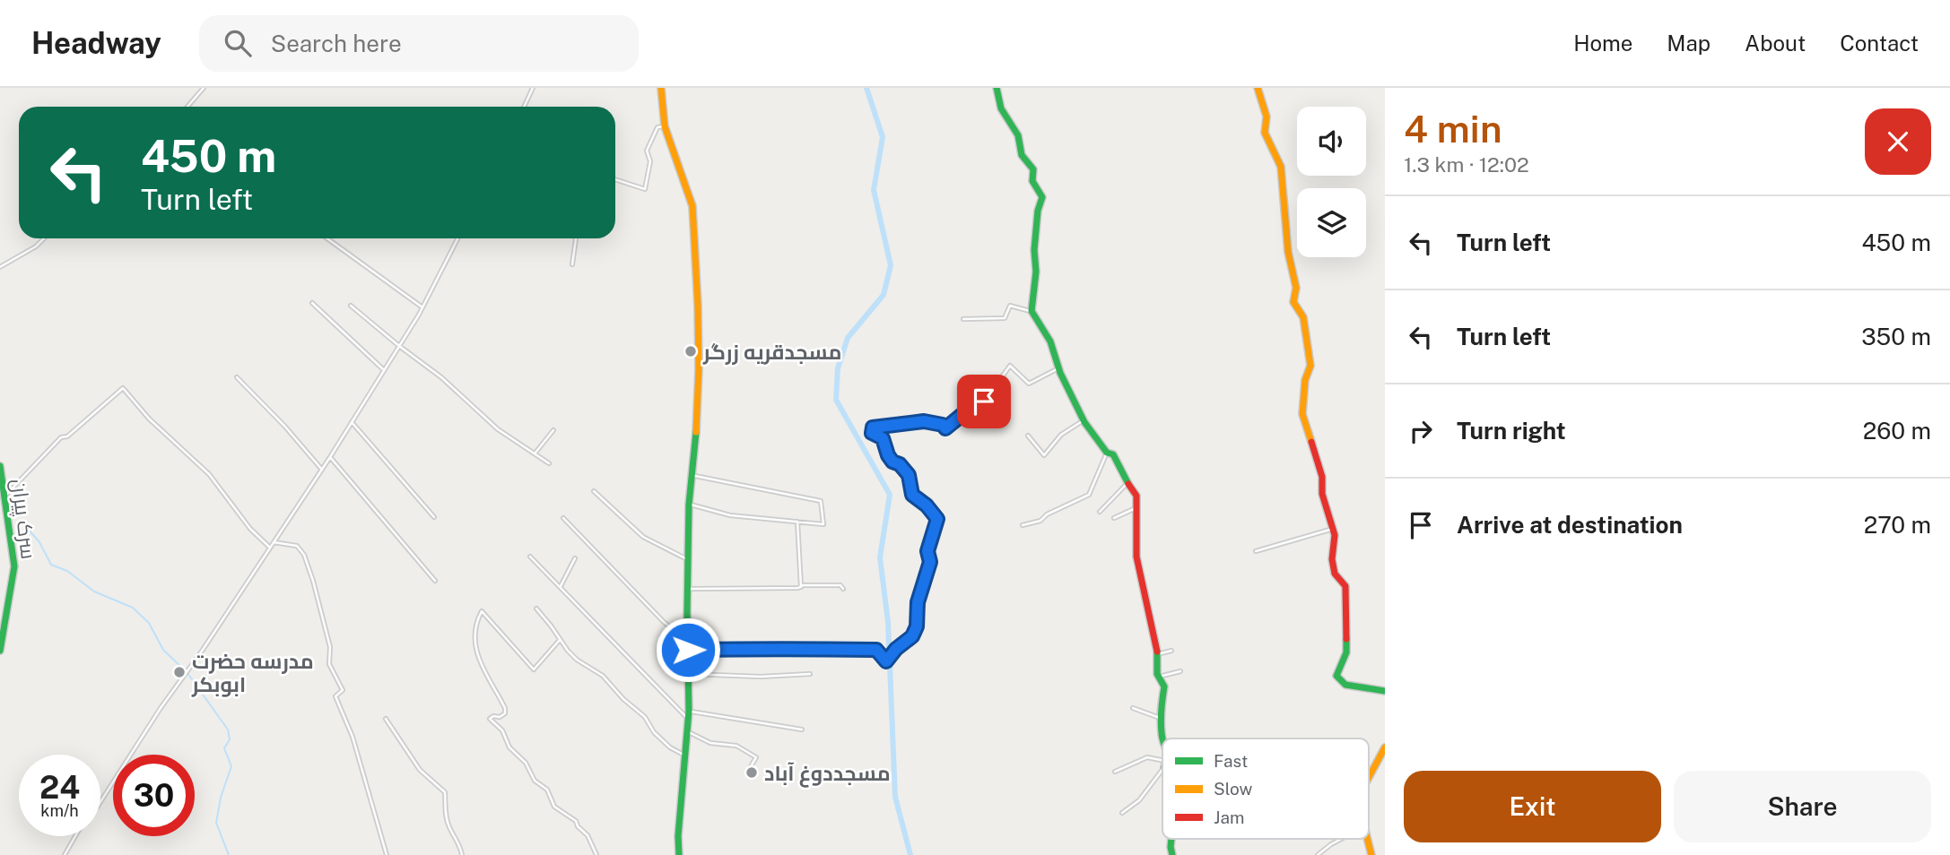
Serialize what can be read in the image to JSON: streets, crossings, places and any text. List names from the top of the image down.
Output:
{
  "streets": {
    "main road": ["سرک پیران"]
  },
  "places": ["مسجدقریه زرگر", "مدرسه حضرت ابوبکر", "مسجددوغ آباد"],
  "legend": ["Fast", "Slow", "Jam"],
  "page": {
    "header": "Headway",
    "search": "Search here",
    "nav": [
      "Home",
      "Map",
      "About",
      "Contact"
    ],
    "heading": ["4 min", "1.3 km · 12:02"],
    "turn": ["450 m", "Turn left"],
    "list": [
      {
        "name": "Turn left",
        "value": "450 m"
      },
      {
        "name": "Turn left",
        "value": "350 m"
      },
      {
        "name": "Turn right",
        "value": "260 m"
      },
      {
        "name": "Arrive at destination",
        "value": "270 m"
      }
    ],
    "speed": "24 km/h",
    "limit": "30",
    "buttons": ["Exit", "Share"]
  }
}
